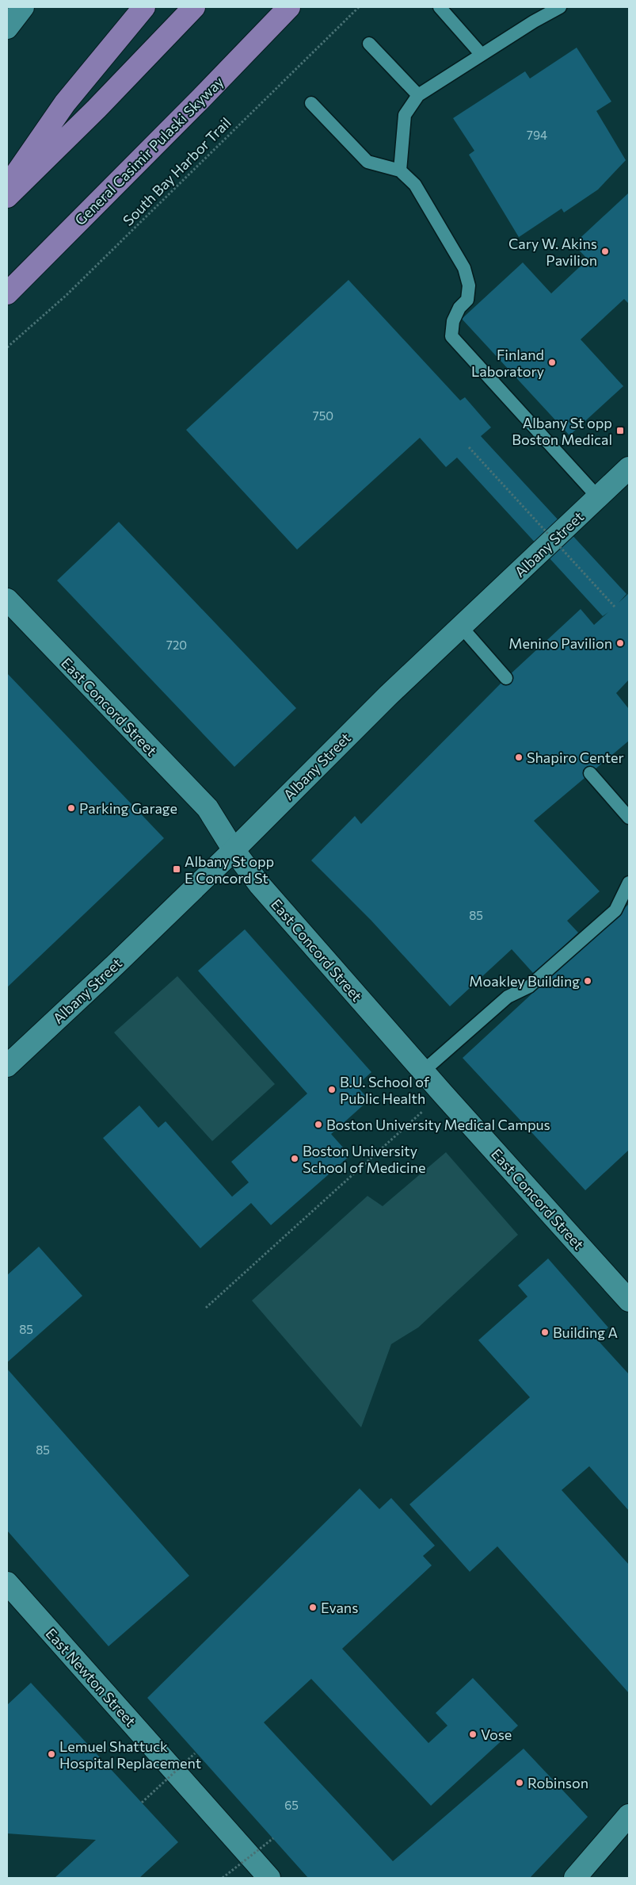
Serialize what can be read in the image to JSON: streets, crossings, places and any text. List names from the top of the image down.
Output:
{
  "streets": {
    "main road": [
      "General Casimir Pulaski Skyway",
      "Albany Street",
      "East Concord Street",
      "East Newton Street"
    ],
    "path": ["South Bay Harbor Trail"]
  },
  "crossings": [
    ["Albany Street", "East Concord Street"]
  ],
  "places": {
    "other": [
      "Cary W. Akins Pavilion",
      "Finland Laboratory",
      "Menino Pavilion",
      "Shapiro Center",
      "Parking Garage",
      "Moakley Building",
      "B.U. School of Public Health",
      "Boston University Medical Campus",
      "Boston University School of Medicine",
      "Building A",
      "Evans",
      "Vose",
      "Lemuel Shattuck Hospital Replacement",
      "Robinson"
    ],
    "transit": ["Albany St opp Boston Medical", "Albany St opp E Concord St"]
  },
  "house_numbers": [
    "794",
    "750",
    "720",
    "85",
    "85",
    "85",
    "65"
  ]
}
